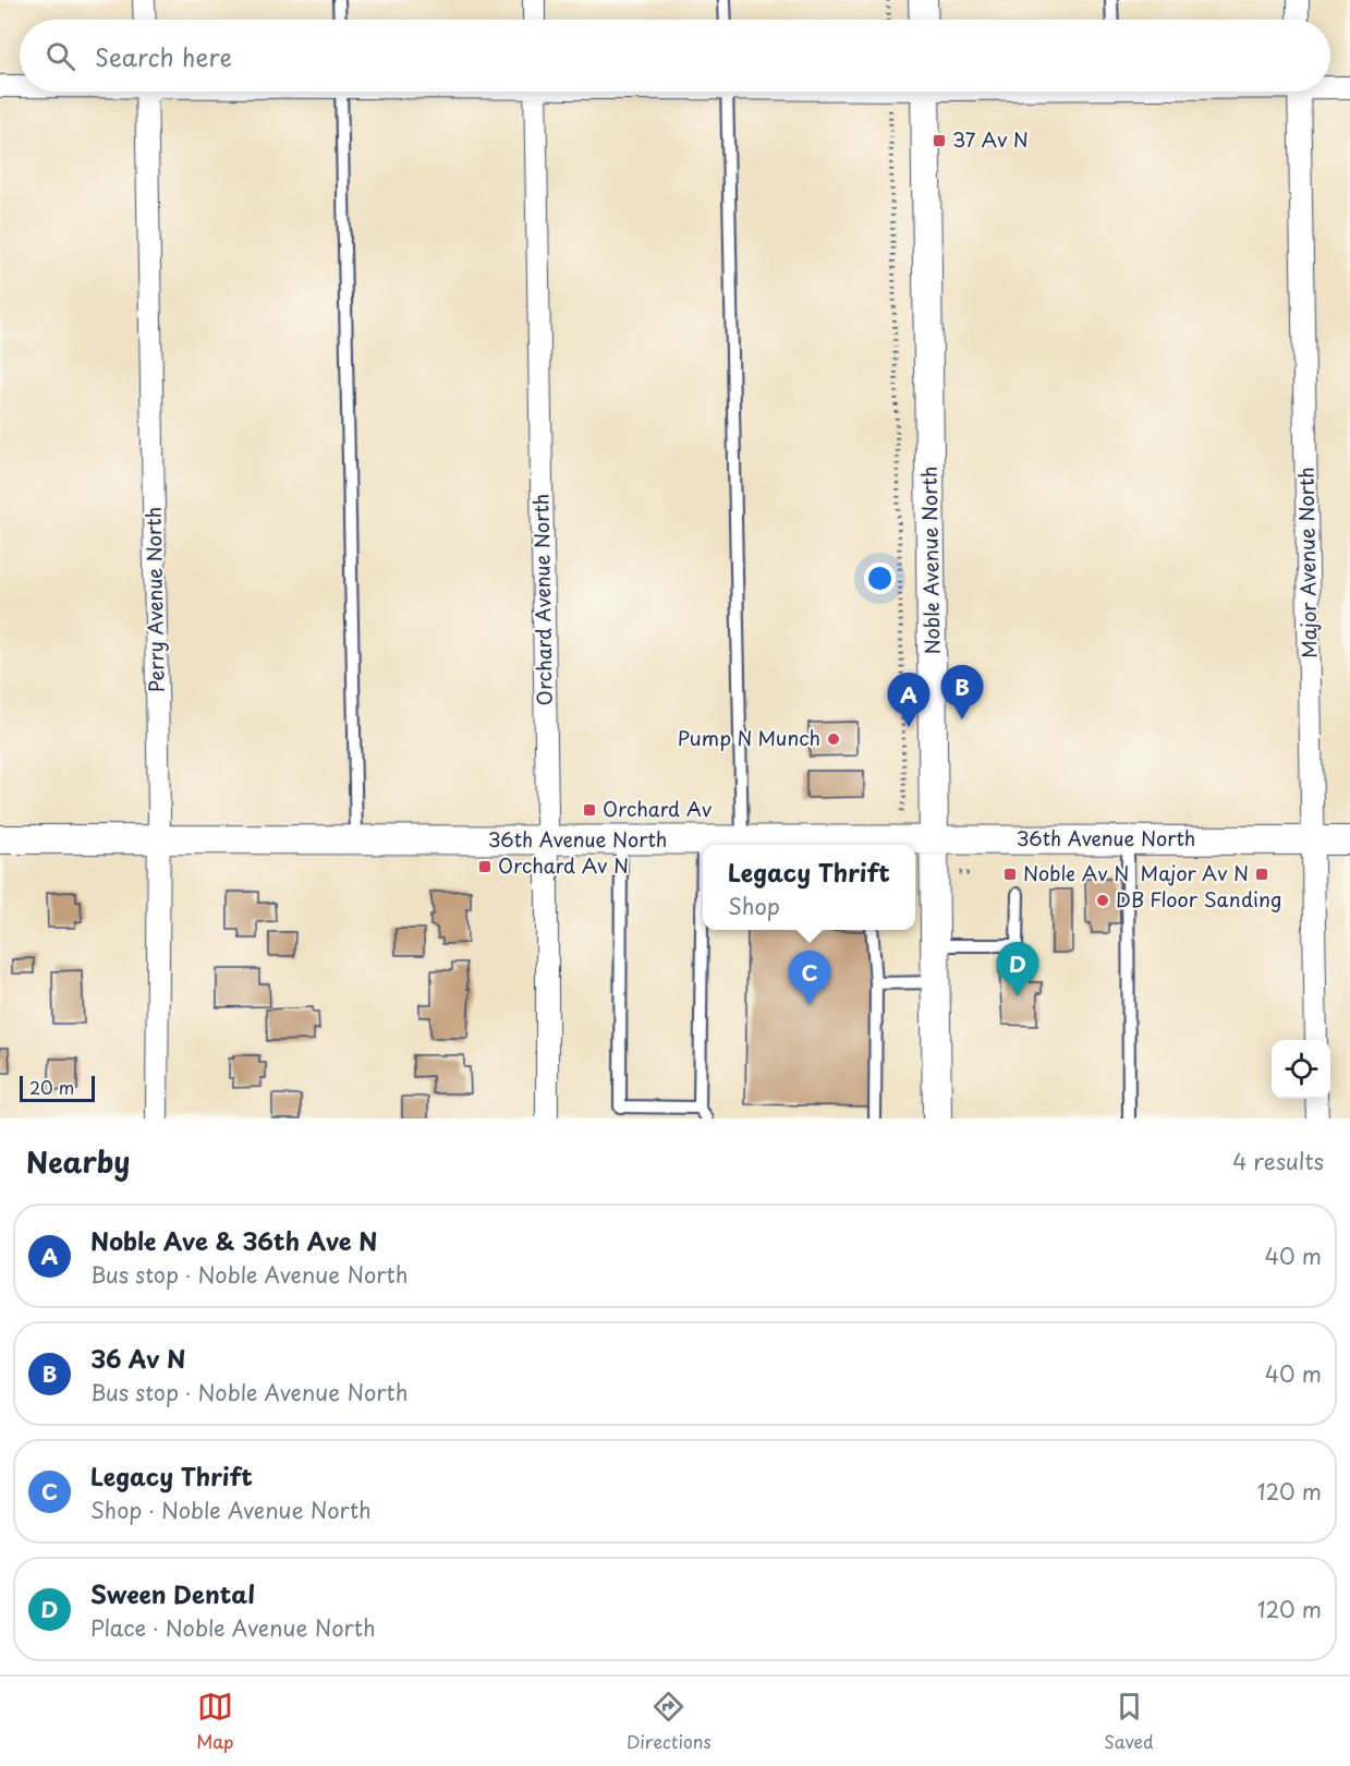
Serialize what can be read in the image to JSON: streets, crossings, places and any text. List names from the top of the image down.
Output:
{
  "streets": {
    "street": [
      "Noble Avenue North",
      "Major Avenue North",
      "Perry Avenue North",
      "Orchard Avenue North",
      "36th Avenue North"
    ]
  },
  "crossings": [
    ["Noble Avenue North", "36th Avenue North"],
    ["Major Avenue North", "36th Avenue North"],
    ["Perry Avenue North", "36th Avenue North"],
    ["Orchard Avenue North", "36th Avenue North"]
  ],
  "places": {
    "transit": [
      "37 Av N",
      "Orchard Av",
      "Orchard Av N",
      "Noble Av N",
      "Major Av N"
    ],
    "other": ["Pump N Munch", "DB Floor Sanding"]
  },
  "scale_bar": "20 m",
  "page": {
    "search": "Search here",
    "pins": [
      "B",
      "A",
      "D",
      "C"
    ],
    "popup": ["Legacy Thrift", "Shop"],
    "scale": "20 m",
    "heading": ["Nearby", "4 results"],
    "list": [
      {
        "mark": "A",
        "name": "Noble Ave & 36th Ave N",
        "note": "Bus stop · Noble Avenue North",
        "value": "40 m"
      },
      {
        "mark": "B",
        "name": "36 Av N",
        "note": "Bus stop · Noble Avenue North",
        "value": "40 m"
      },
      {
        "mark": "C",
        "name": "Legacy Thrift",
        "note": "Shop · Noble Avenue North",
        "value": "120 m"
      },
      {
        "mark": "D",
        "name": "Sween Dental",
        "note": "Place · Noble Avenue North",
        "value": "120 m"
      }
    ],
    "nav": ["Map", "Directions", "Saved"]
  }
}
